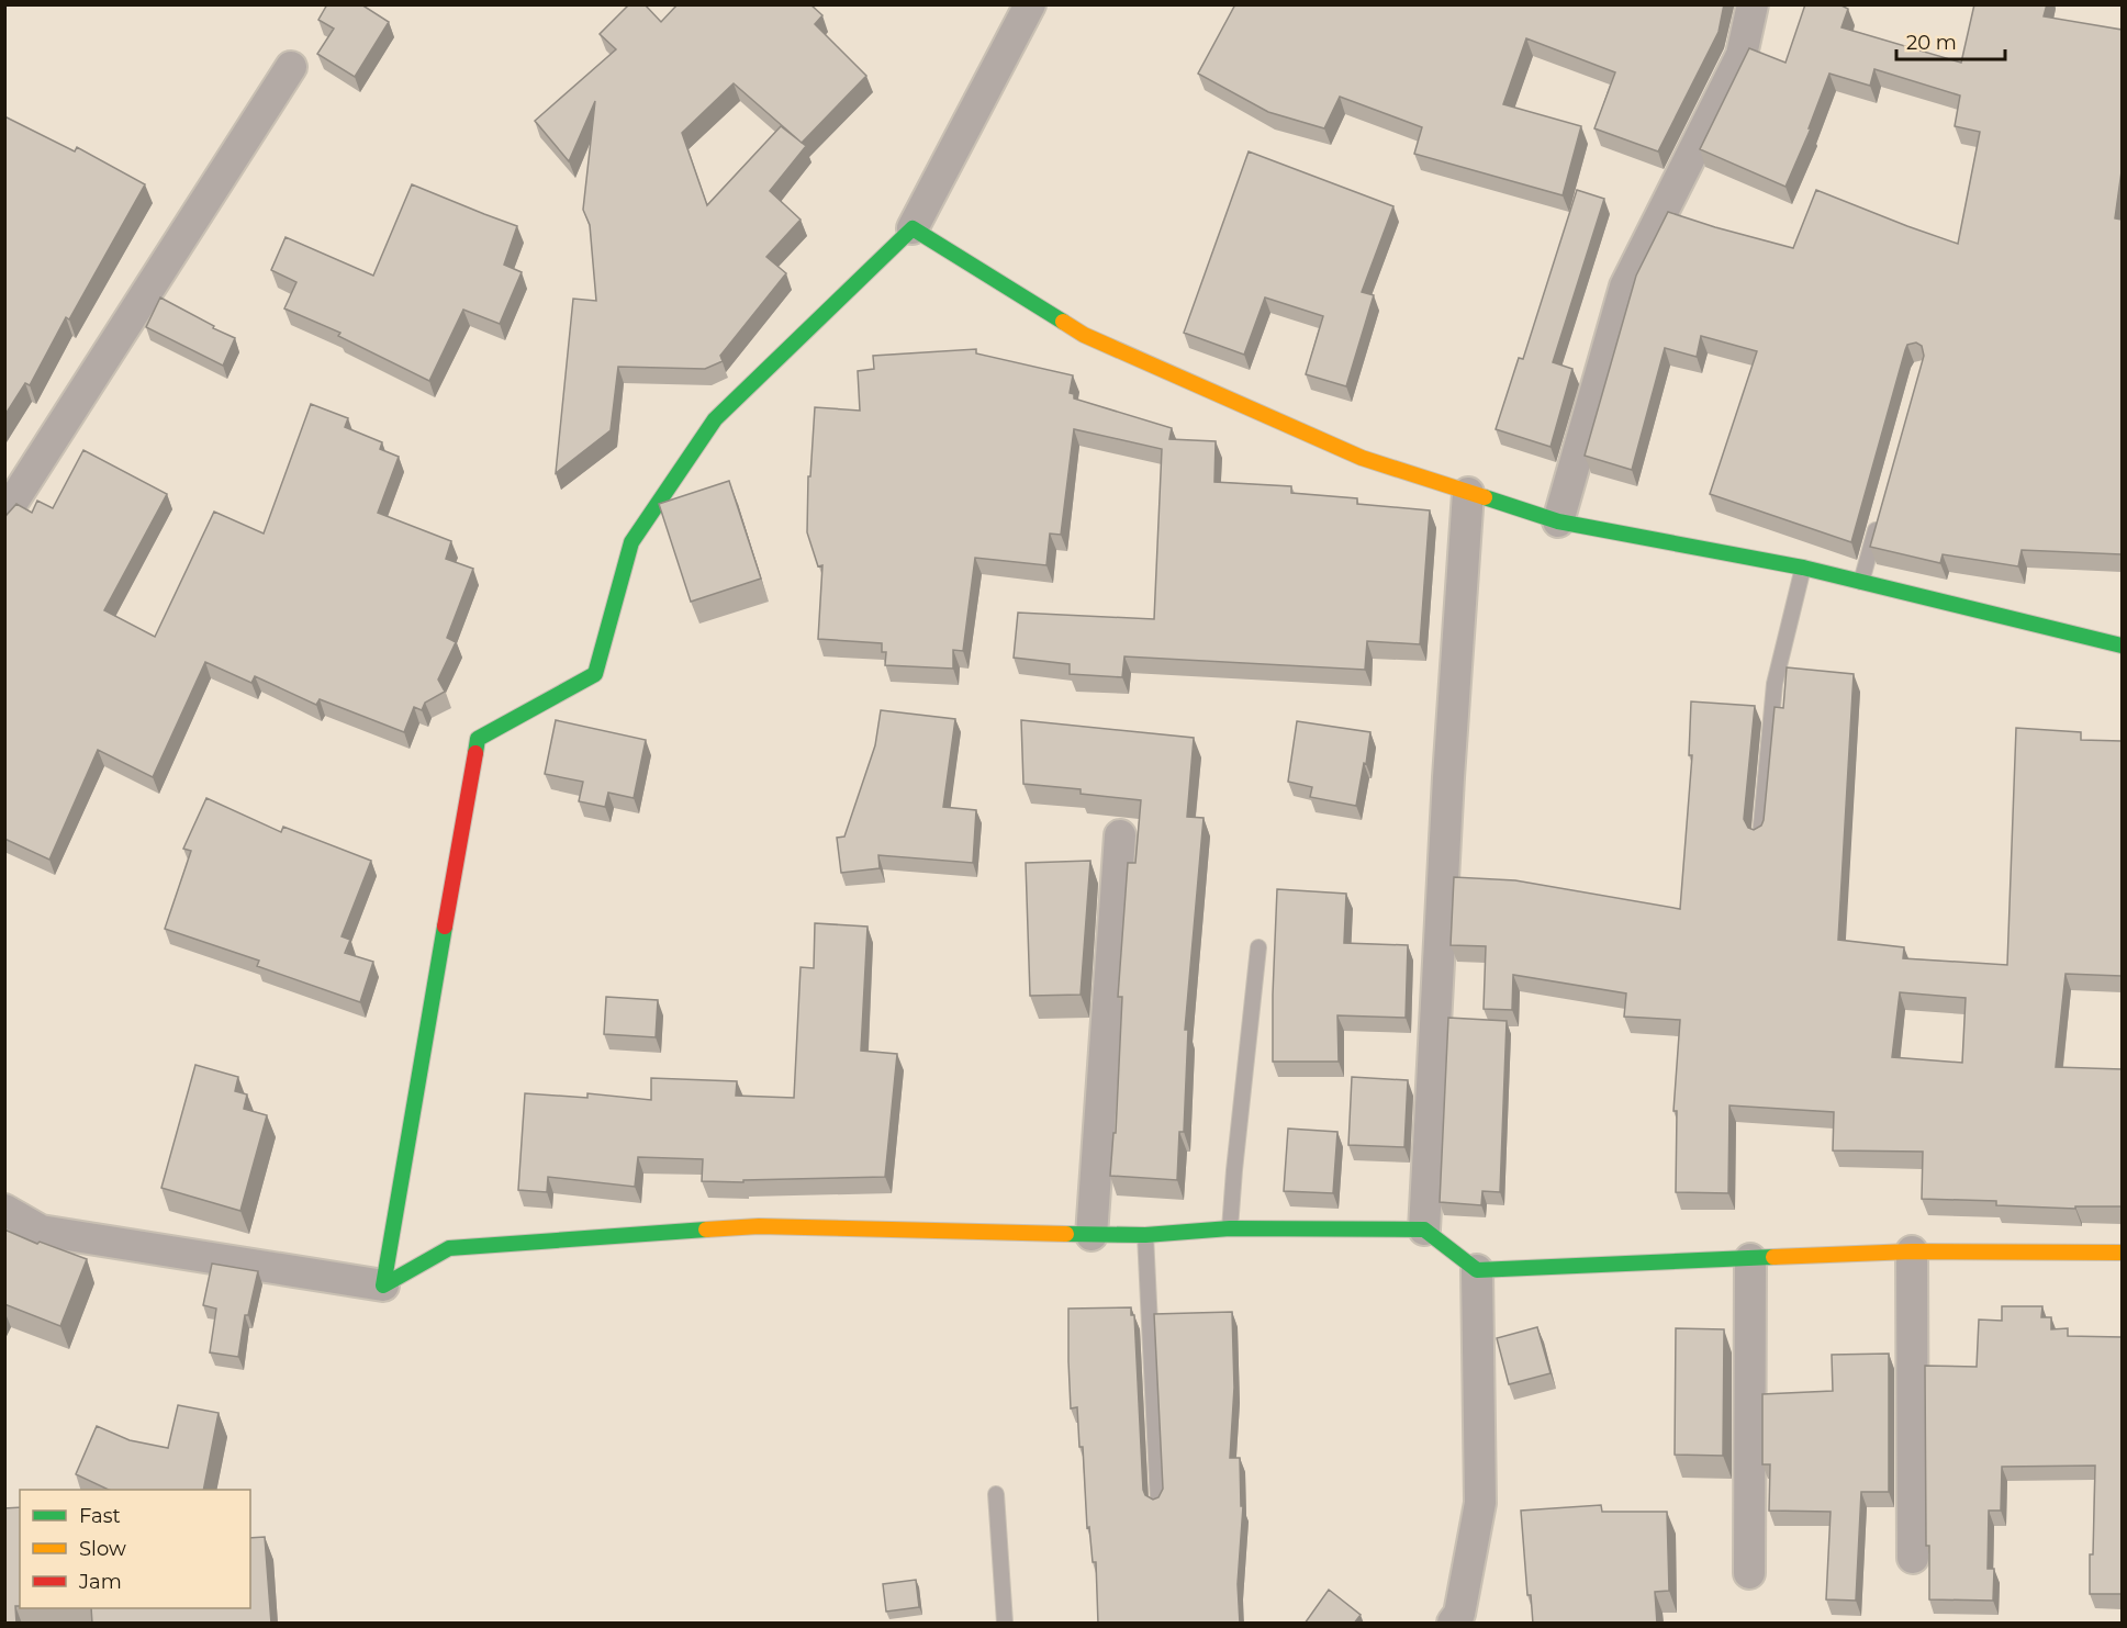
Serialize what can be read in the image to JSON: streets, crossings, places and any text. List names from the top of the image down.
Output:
{
  "legend": ["Fast", "Slow", "Jam"],
  "scale_bar": "20 m"
}
